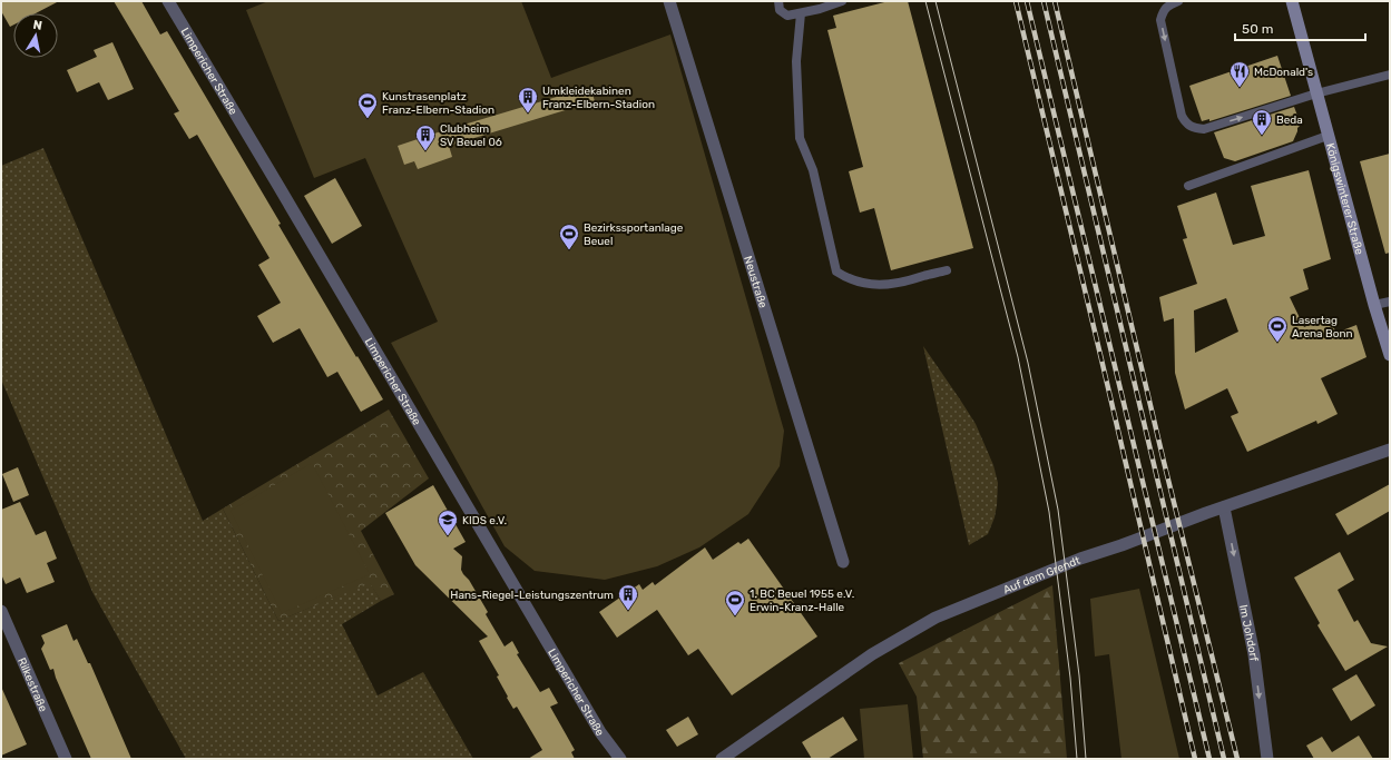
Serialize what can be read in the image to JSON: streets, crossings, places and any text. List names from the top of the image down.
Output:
{
  "streets": {
    "main road": ["Königswinterer Straße"],
    "street": [
      "Limpericher Straße",
      "Neustraße",
      "Auf dem Grendt",
      "Im Johdorf",
      "Rilkestraße"
    ]
  },
  "crossings": [
    ["Auf dem Grendt", "Im Johdorf"]
  ],
  "one_way": ["Im Johdorf"],
  "places": {
    "restaurant": ["McDonald's"],
    "building": [
      "Umkleidekabinen Franz-Elbern-Stadion",
      "Beda",
      "Clubheim SV Beuel 06",
      "Hans-Riegel-Leistungszentrum"
    ],
    "sports": [
      "Kunstrasenplatz Franz-Elbern-Stadion",
      "Bezirkssportanlage Beuel",
      "Lasertag Arena Bonn",
      "1. BC Beuel 1955 e.V. Erwin-Kranz-Halle"
    ],
    "school or university": ["KIDS e.V."]
  },
  "scale_bar": "50 m",
  "north": "top"
}
